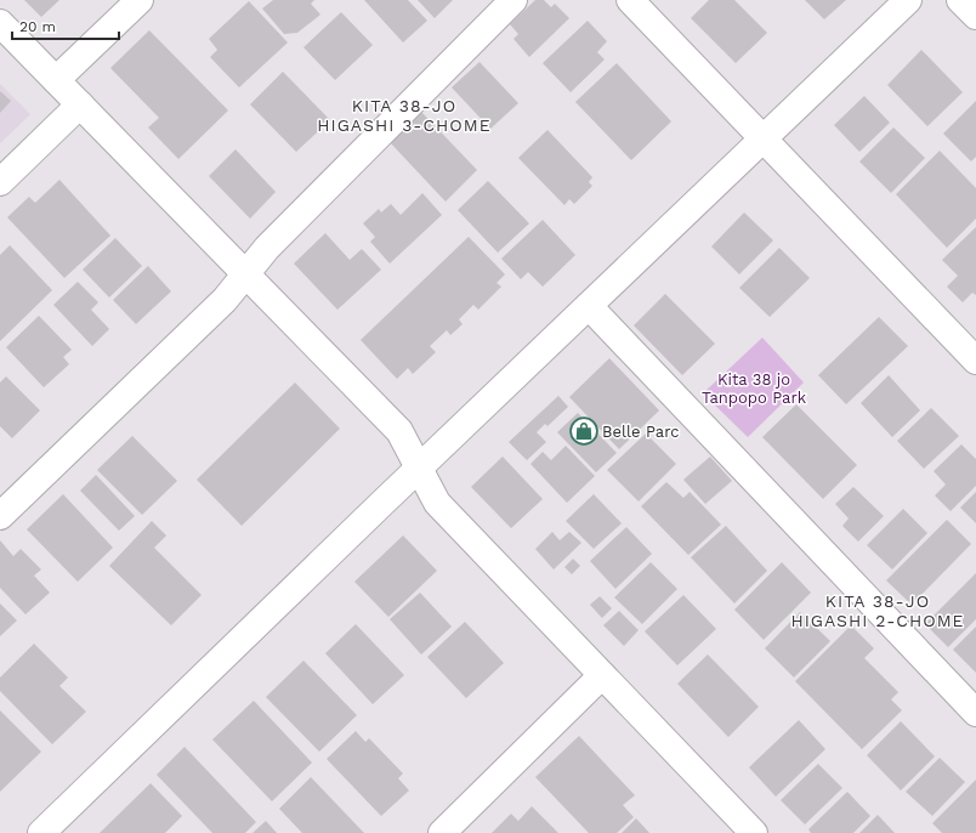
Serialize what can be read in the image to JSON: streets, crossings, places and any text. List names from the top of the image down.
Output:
{
  "districts": ["KITA 38-JO HIGASHI 3-CHOME", "KITA 38-JO HIGASHI 2-CHOME"],
  "parks": ["Kita 38 jo Tanpopo Park"],
  "places": {
    "shop": ["Belle Parc"]
  },
  "scale_bar": "20 m"
}
